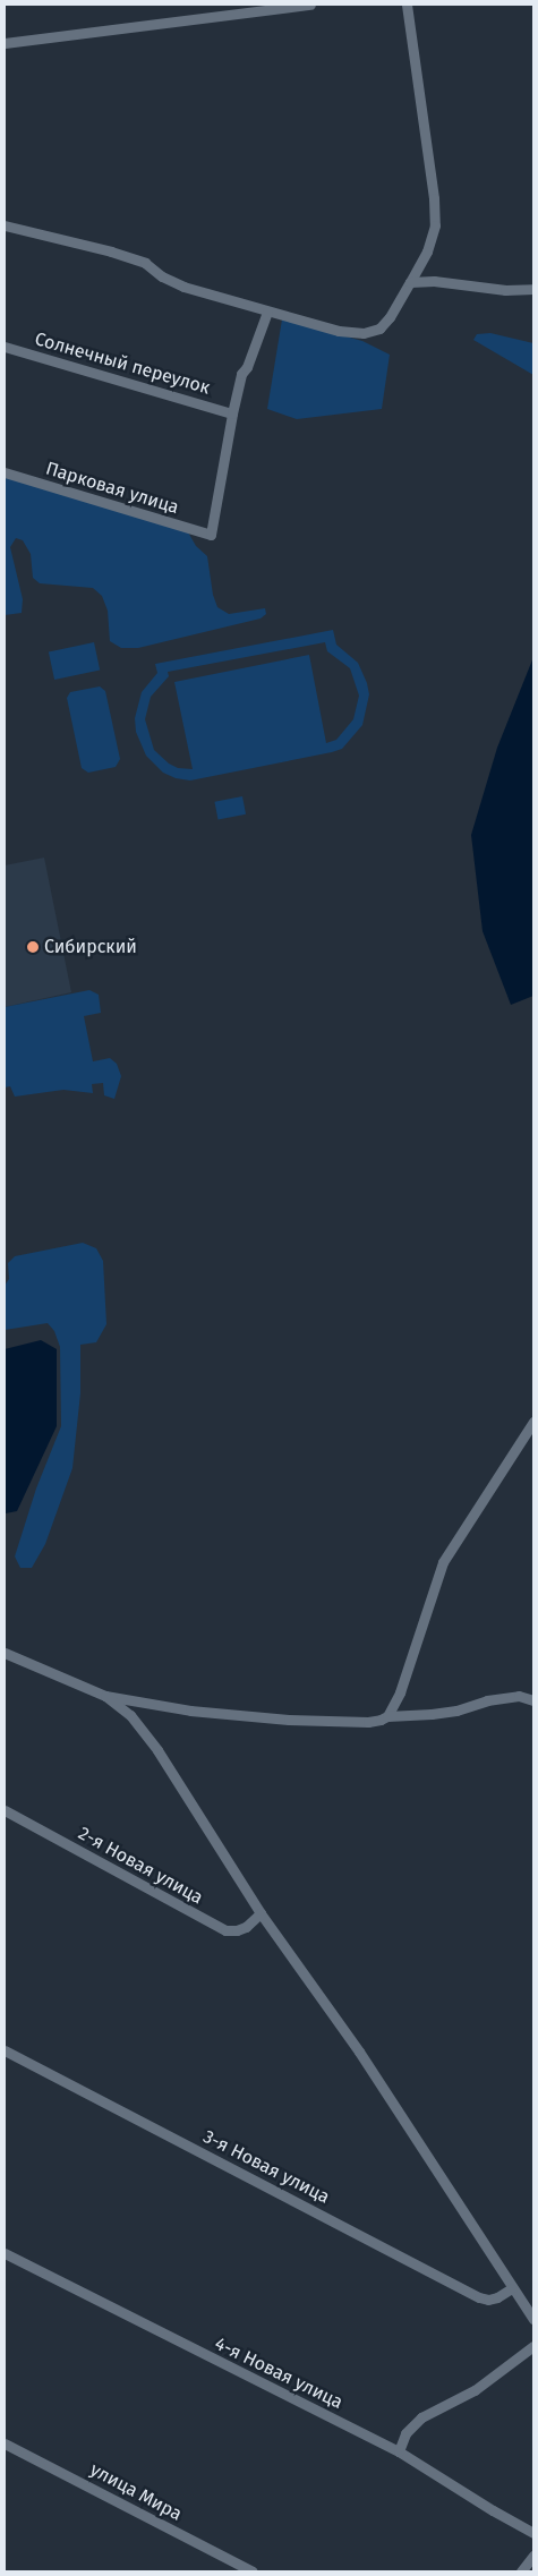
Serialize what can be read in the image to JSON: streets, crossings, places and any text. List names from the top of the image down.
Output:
{
  "streets": {
    "street": [
      "Солнечный переулок",
      "Парковая улица",
      "2-я Новая улица",
      "3-я Новая улица",
      "4-я Новая улица",
      "улица Мира"
    ]
  },
  "crossings": [
    ["Солнечный переулок", "Парковая улица"]
  ],
  "places": ["Сибирский"]
}
